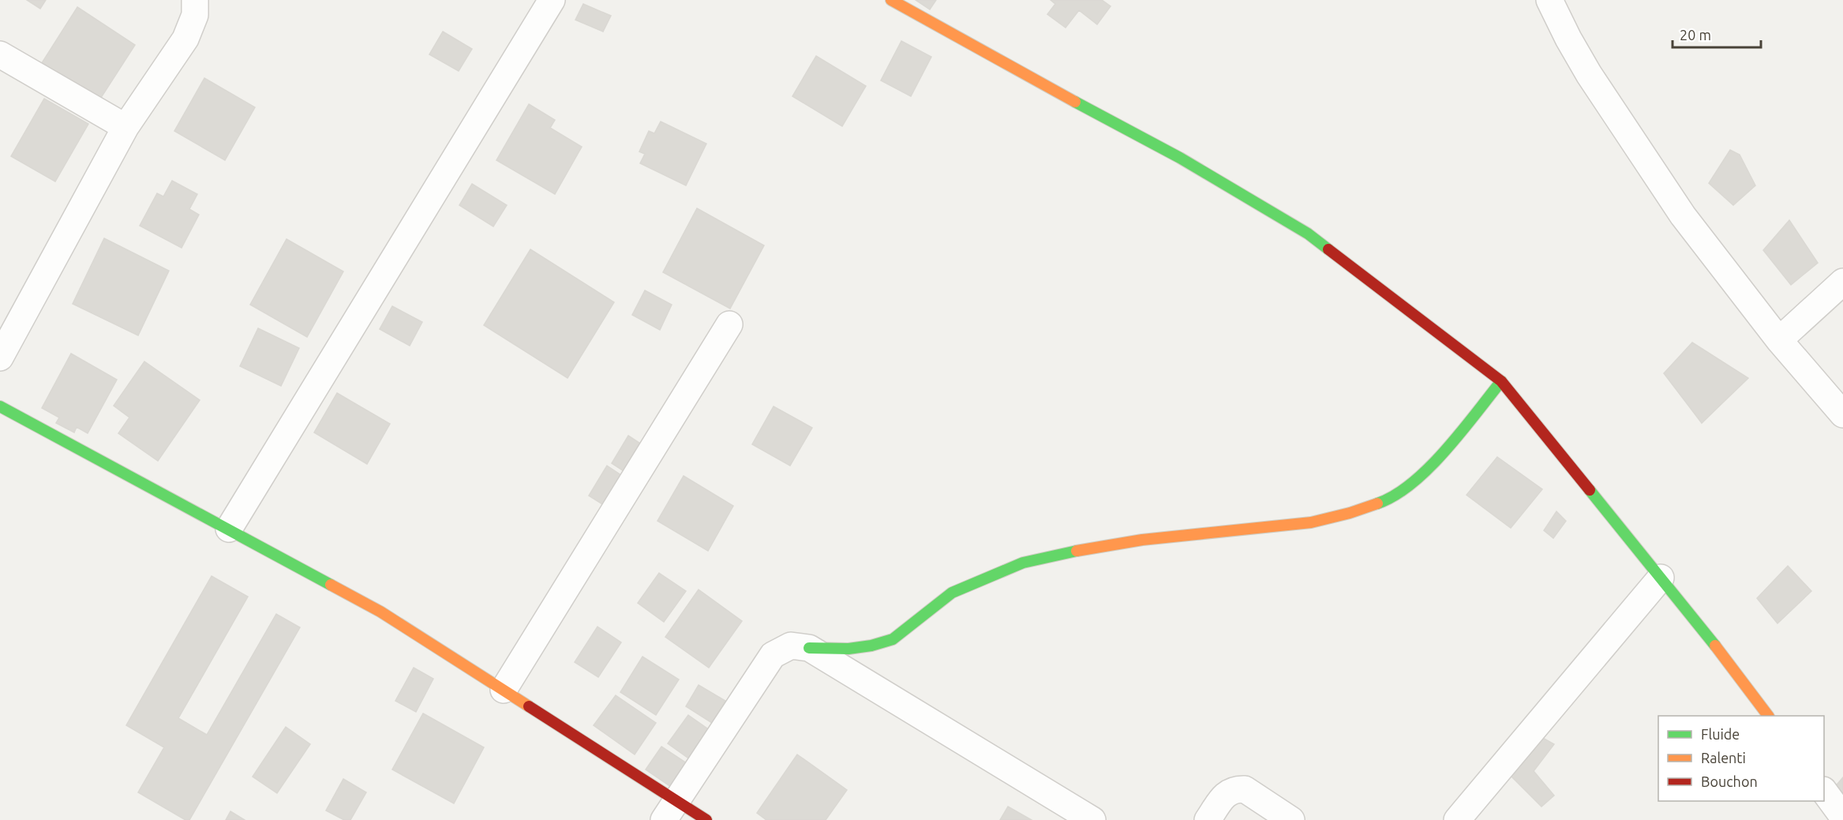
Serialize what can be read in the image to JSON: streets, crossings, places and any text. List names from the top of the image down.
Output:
{
  "legend": ["Fluide", "Ralenti", "Bouchon"],
  "scale_bar": "20 m"
}
